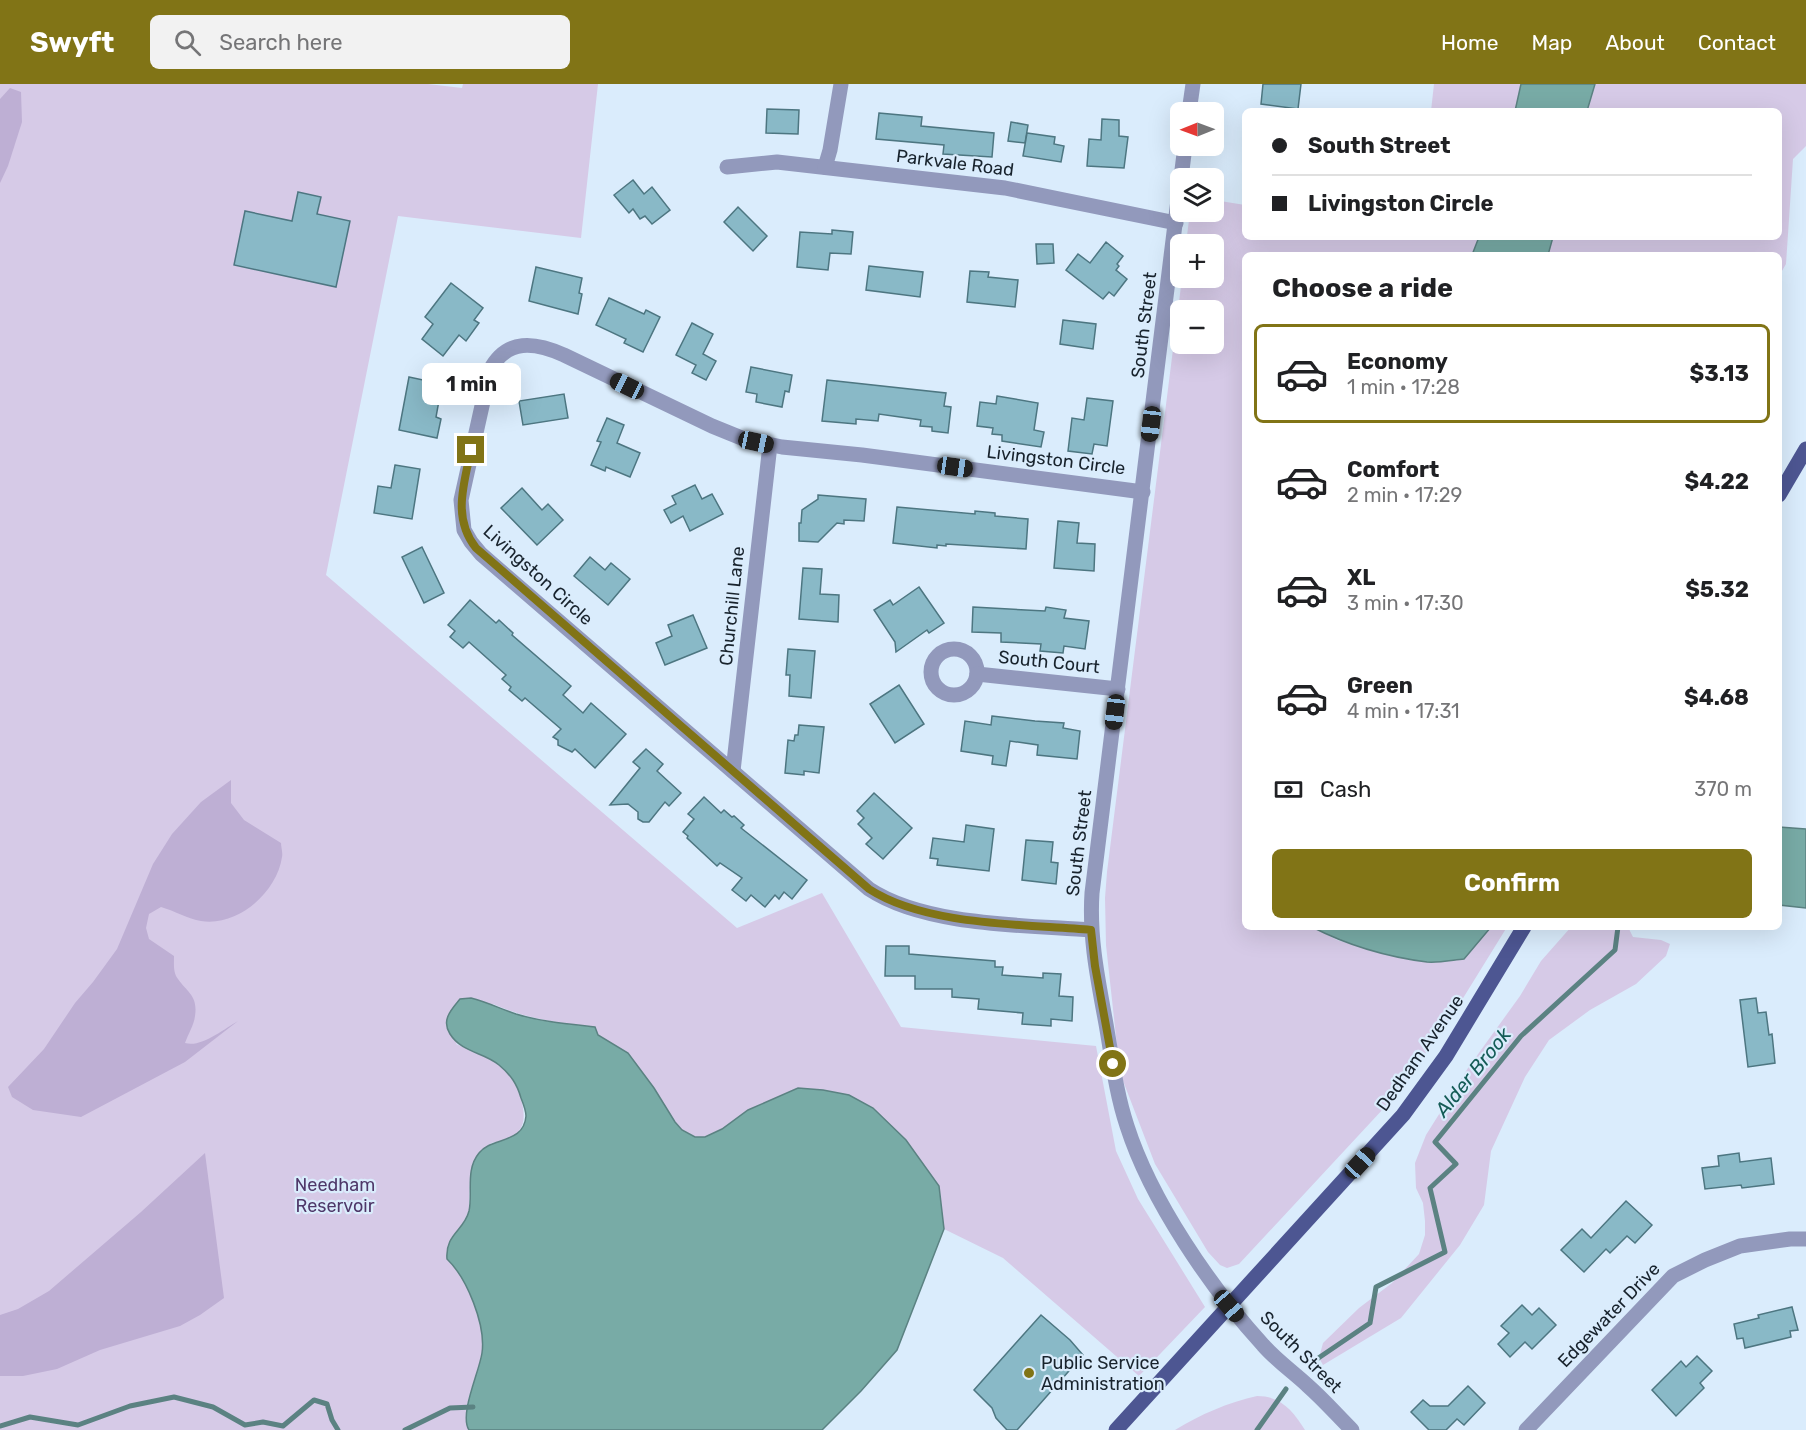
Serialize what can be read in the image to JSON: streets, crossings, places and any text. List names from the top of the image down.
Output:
{
  "streets": {
    "main road": ["Dedham Avenue"],
    "street": [
      "Parkvale Road",
      "South Street",
      "Livingston Circle",
      "Churchill Lane",
      "South Court",
      "Edgewater Drive"
    ]
  },
  "crossings": [
    ["Parkvale Road", "South Street"],
    ["South Street", "Livingston Circle"],
    ["South Street", "South Court"],
    ["South Street", "Dedham Avenue"],
    ["Livingston Circle", "Churchill Lane"]
  ],
  "water": ["Alder Brook"],
  "parks": ["Needham Reservoir"],
  "places": ["Public Service Administration"],
  "north": "left",
  "page": {
    "header": "Swyft",
    "search": "Search here",
    "nav": [
      "Home",
      "Map",
      "About",
      "Contact"
    ],
    "map_buttons": ["+", "−"],
    "banner": ["South Street", "Livingston Circle"],
    "heading": "Choose a ride",
    "list": [
      {
        "name": "Economy",
        "note": "1 min · 17:28",
        "value": "$3.13"
      },
      {
        "name": "Comfort",
        "note": "2 min · 17:29",
        "value": "$4.22"
      },
      {
        "name": "XL",
        "note": "3 min · 17:30",
        "value": "$5.32"
      },
      {
        "name": "Green",
        "note": "4 min · 17:31",
        "value": "$4.68"
      }
    ],
    "bubble": "1 min",
    "pay": ["Cash", "370 m"],
    "buttons": "Confirm"
  }
}
